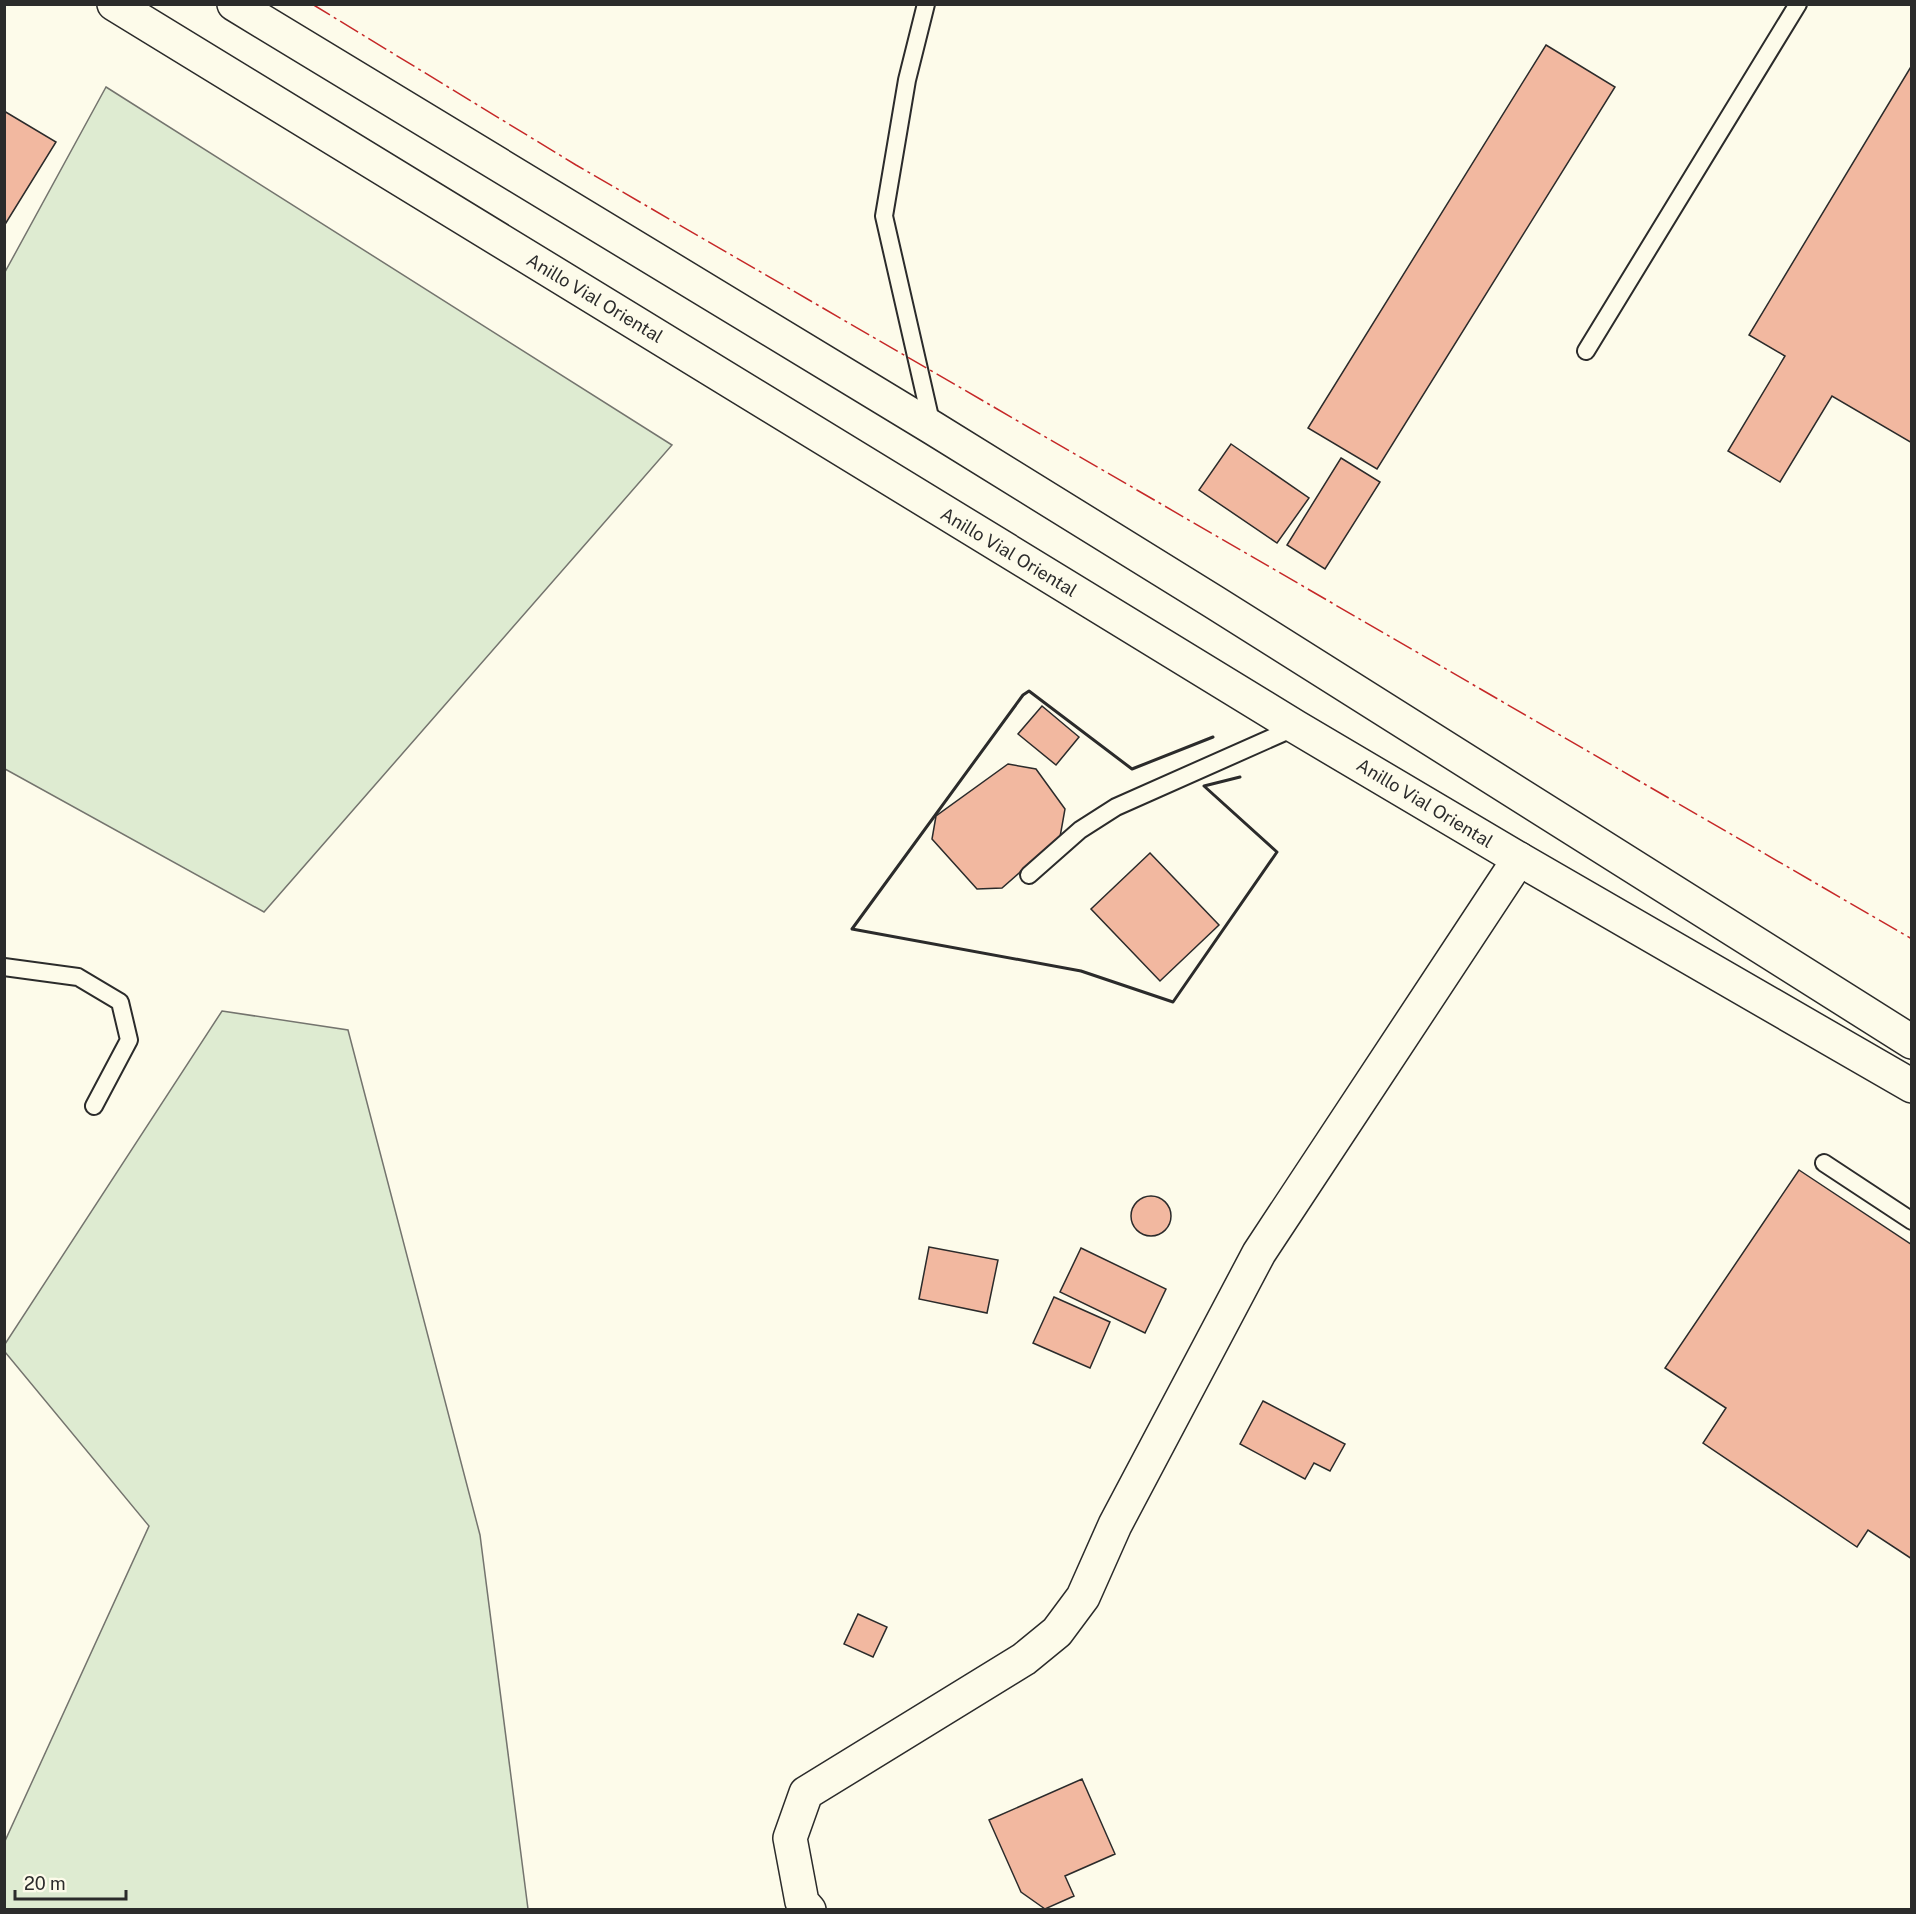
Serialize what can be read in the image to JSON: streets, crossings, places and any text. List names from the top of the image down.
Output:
{
  "streets": {
    "main road": ["Anillo Vial Oriental"]
  },
  "scale_bar": "20 m"
}
